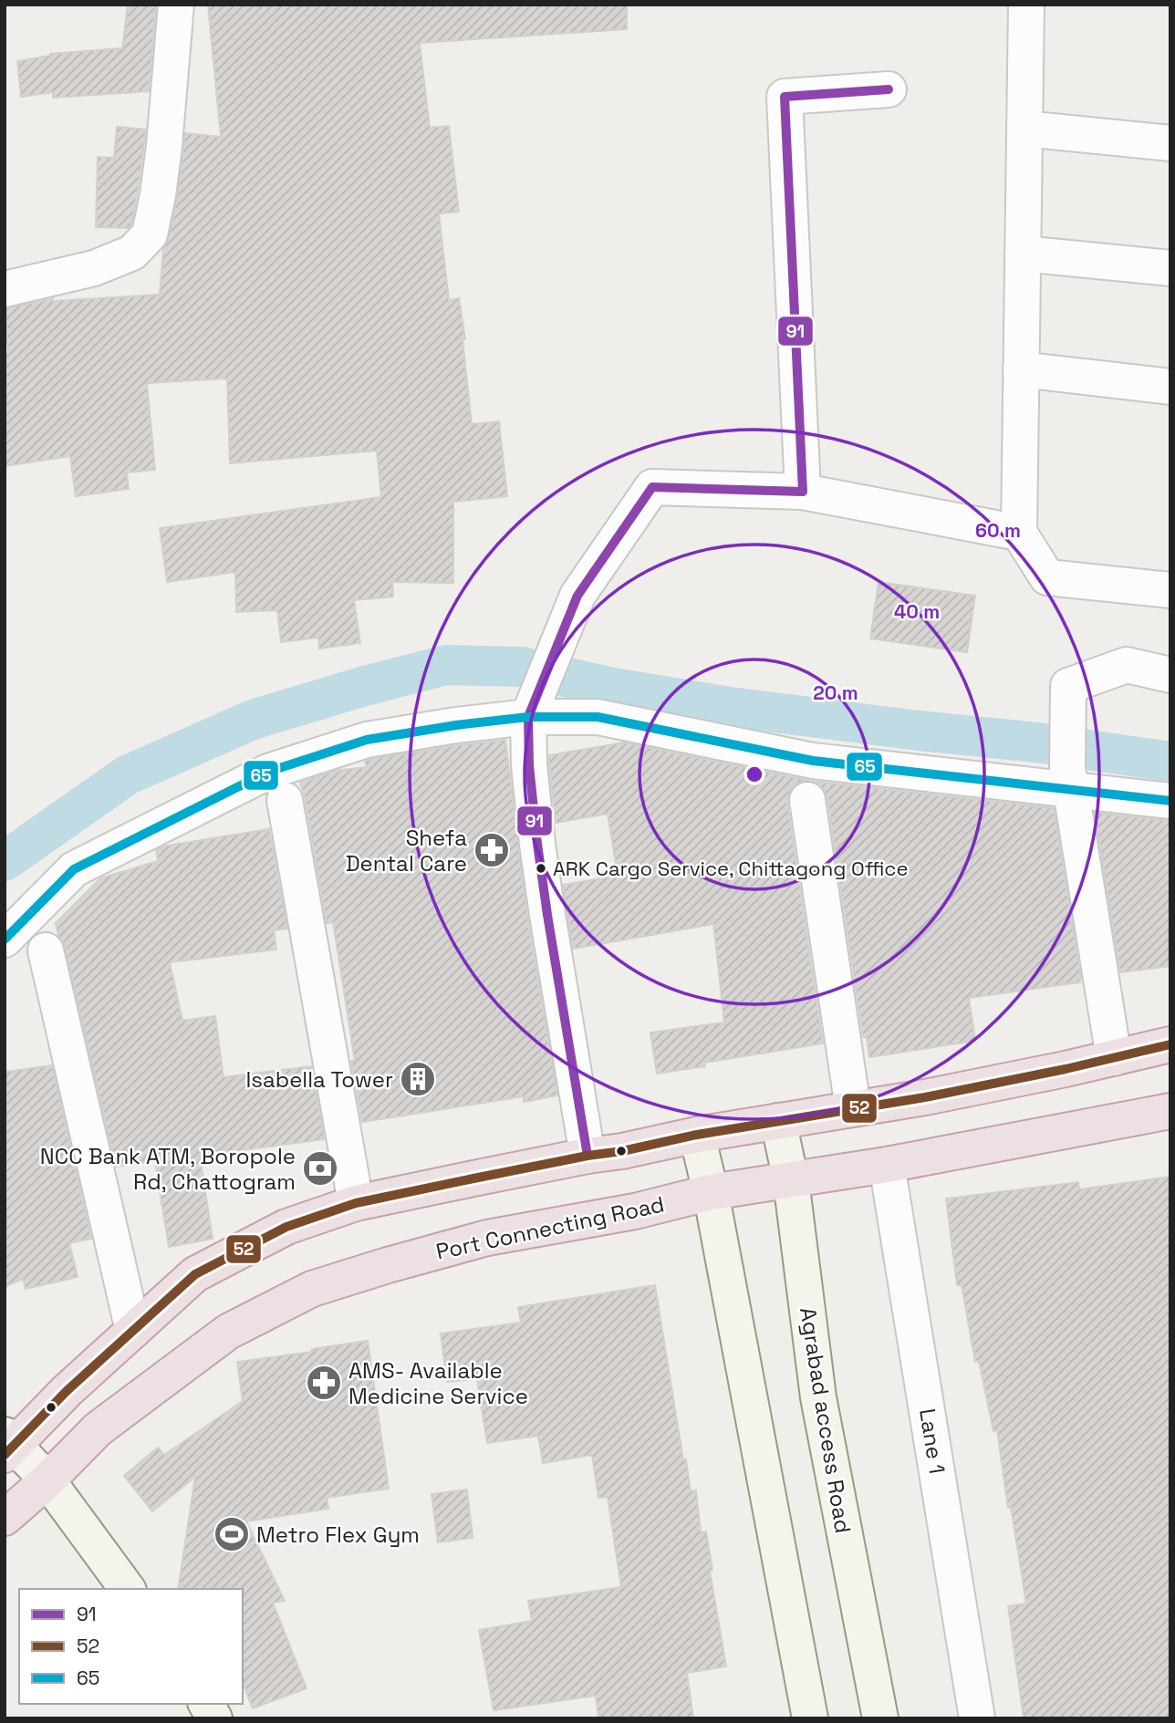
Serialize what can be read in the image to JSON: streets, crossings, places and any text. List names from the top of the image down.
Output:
{
  "streets": {
    "highway": ["Port Connecting Road"],
    "main road": ["Agrabad access Road"],
    "street": ["Lane 1"]
  },
  "crossings": [
    ["Port Connecting Road", "Agrabad access Road"],
    ["Port Connecting Road", "Lane 1"]
  ],
  "places": {
    "pharmacy": ["Shefa Dental Care", "AMS- Available Medicine Service"],
    "other": ["ARK Cargo Service, Chittagong Office"],
    "building": ["Isabella Tower"],
    "bank": ["NCC Bank ATM, Boropole Rd, Chattogram"],
    "sports": ["Metro Flex Gym"]
  },
  "lines": ["transit line 91", "transit line 65", "transit line 52"],
  "legend": ["91", "52", "65"],
  "rings": ["60 m", "40 m", "20 m"]
}
